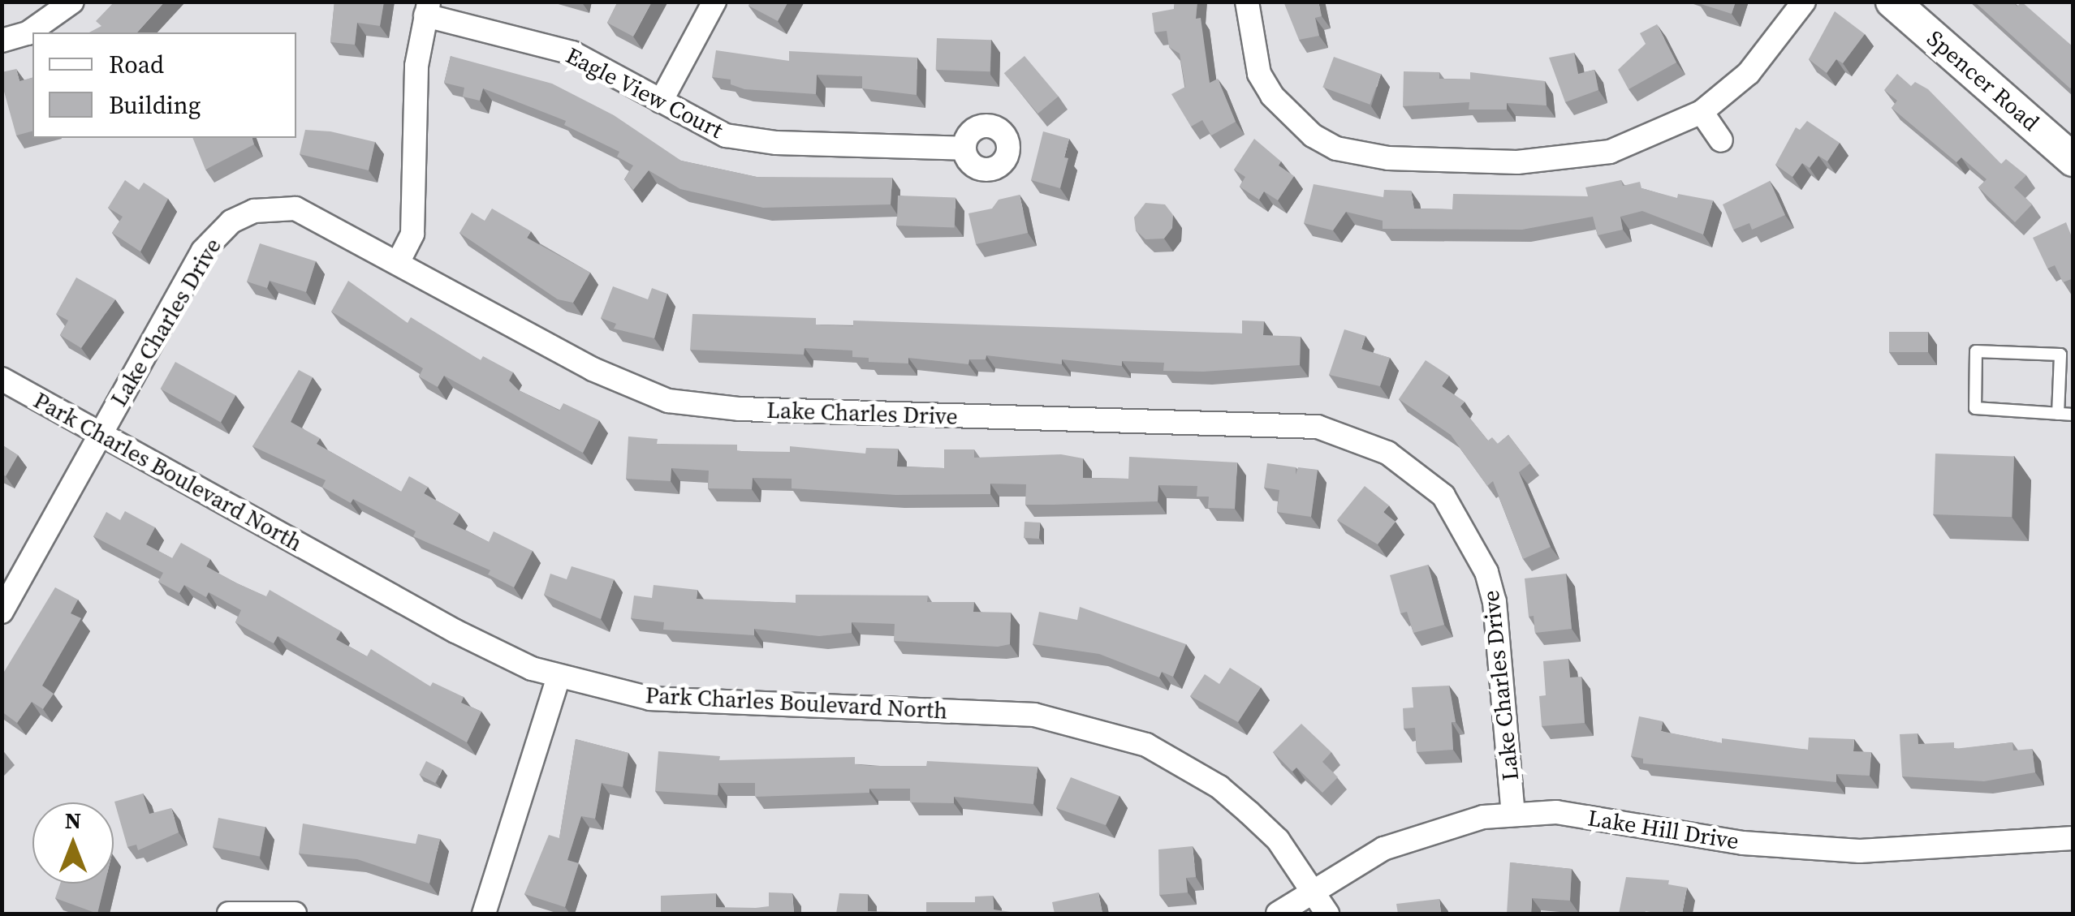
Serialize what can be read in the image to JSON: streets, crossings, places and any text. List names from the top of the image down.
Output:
{
  "streets": {
    "main road": ["Spencer Road"],
    "street": [
      "Eagle View Court",
      "Lake Charles Drive",
      "Park Charles Boulevard North",
      "Lake Hill Drive"
    ]
  },
  "crossings": [
    ["Lake Charles Drive", "Park Charles Boulevard North"],
    ["Lake Charles Drive", "Lake Hill Drive"],
    ["Park Charles Boulevard North", "Lake Hill Drive"]
  ],
  "legend": ["Road", "Building"],
  "north": "top"
}
